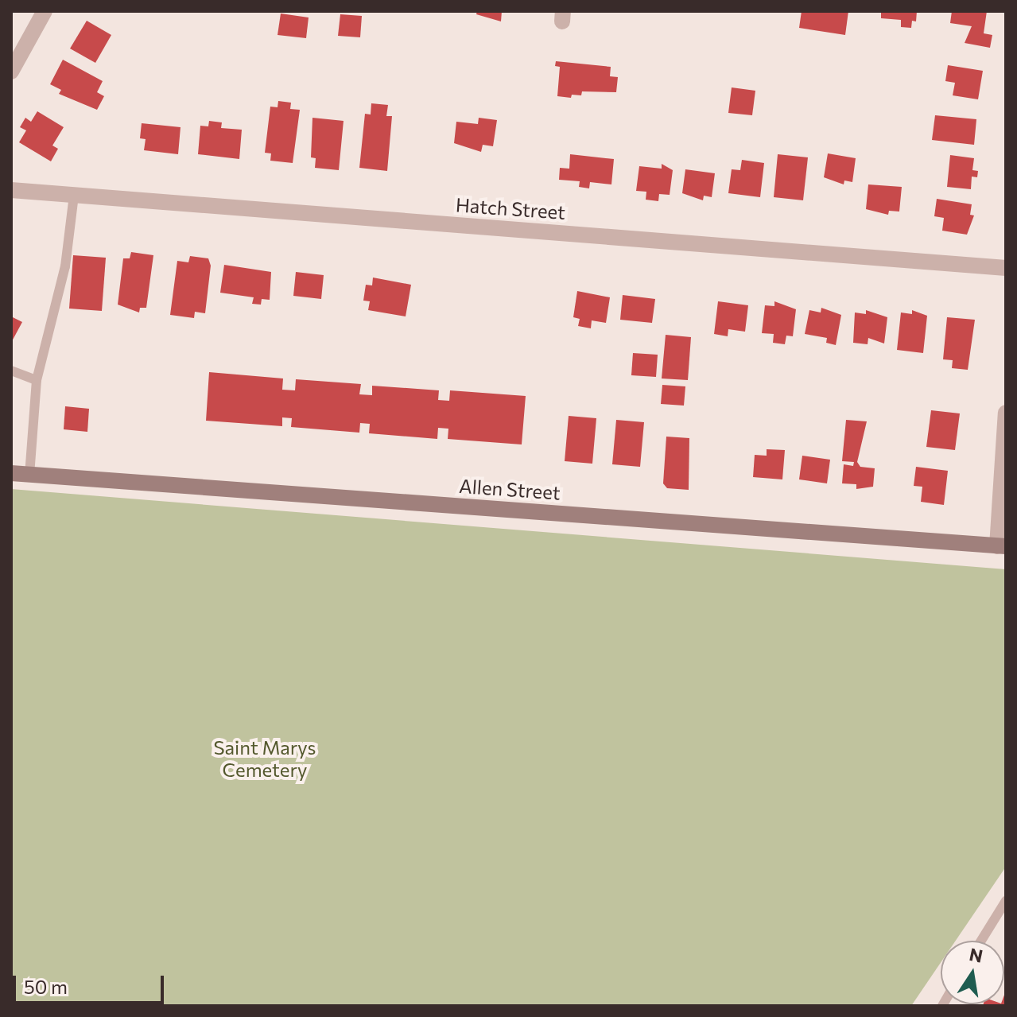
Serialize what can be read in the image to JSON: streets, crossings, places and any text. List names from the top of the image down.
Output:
{
  "streets": {
    "main road": ["Allen Street"],
    "street": ["Hatch Street"]
  },
  "parks": ["Saint Marys Cemetery"],
  "scale_bar": "50 m",
  "north": "top"
}
